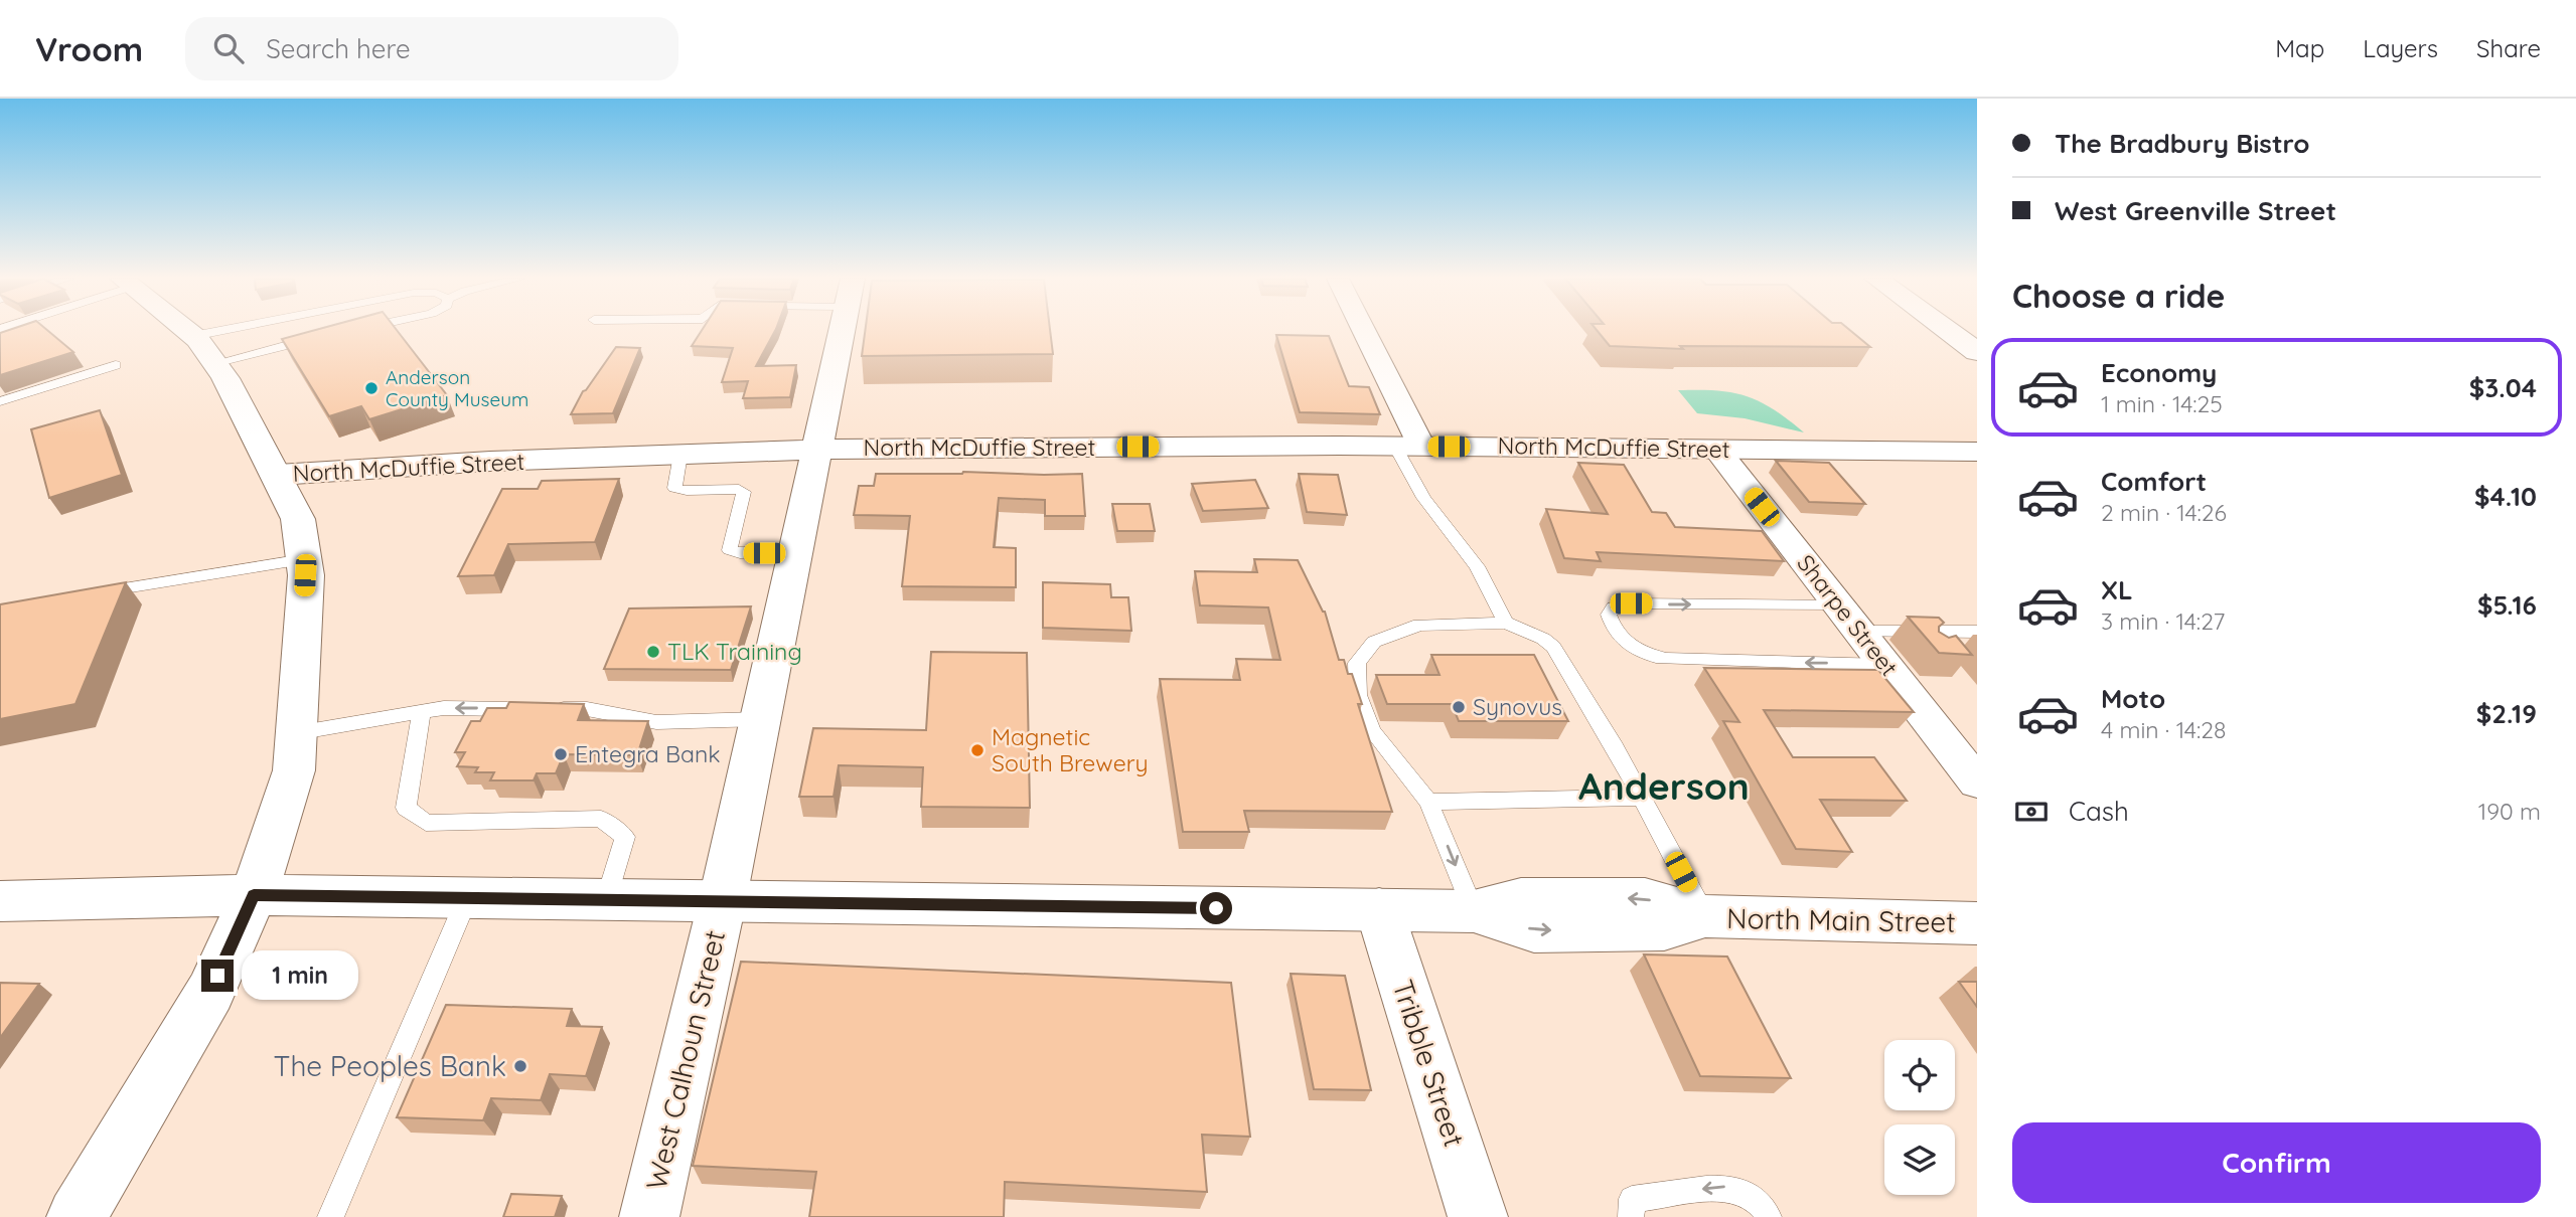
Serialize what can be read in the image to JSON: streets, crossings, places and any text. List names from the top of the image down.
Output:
{
  "streets": {
    "street": [
      "North McDuffie Street",
      "Sharpe Street",
      "North Main Street",
      "West Calhoun Street",
      "Tribble Street"
    ]
  },
  "crossings": [
    ["North McDuffie Street", "Sharpe Street"],
    ["North McDuffie Street", "West Calhoun Street"],
    ["North Main Street", "West Calhoun Street"],
    ["North Main Street", "Tribble Street"]
  ],
  "districts": ["Anderson"],
  "places": [
    "Anderson County Museum",
    "TLK Training",
    "Synovus",
    "Magnetic South Brewery",
    "Entegra Bank",
    "The Peoples Bank"
  ],
  "page": {
    "header": "Vroom",
    "search": "Search here",
    "nav": ["Map", "Layers", "Share"],
    "banner": ["The Bradbury Bistro", "West Greenville Street"],
    "heading": "Choose a ride",
    "list": [
      {
        "name": "Economy",
        "note": "1 min · 14:25",
        "value": "$3.04"
      },
      {
        "name": "Comfort",
        "note": "2 min · 14:26",
        "value": "$4.10"
      },
      {
        "name": "XL",
        "note": "3 min · 14:27",
        "value": "$5.16"
      },
      {
        "name": "Moto",
        "note": "4 min · 14:28",
        "value": "$2.19"
      }
    ],
    "pay": ["Cash", "190 m"],
    "bubble": "1 min",
    "buttons": "Confirm"
  }
}
